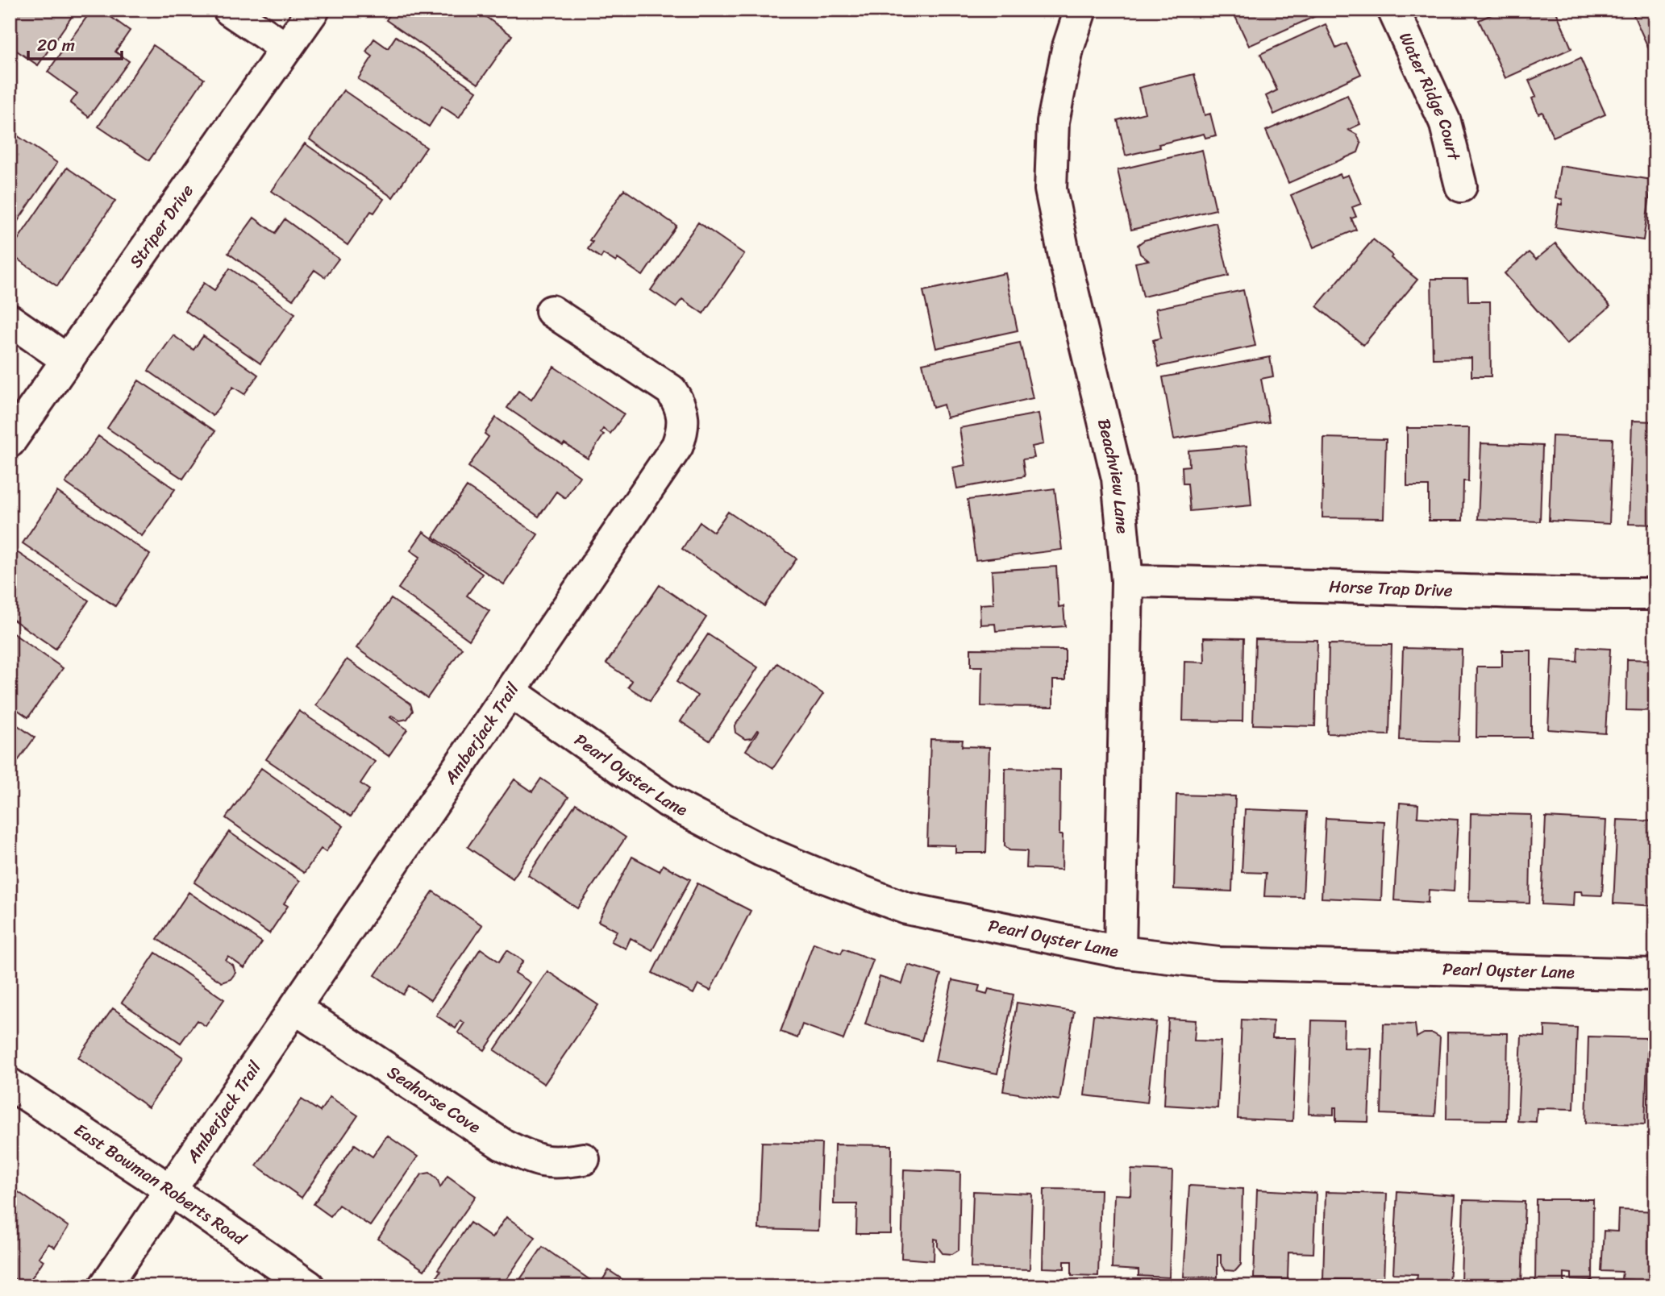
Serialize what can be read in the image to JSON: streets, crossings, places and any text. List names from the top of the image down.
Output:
{
  "streets": {
    "street": [
      "Water Ridge Court",
      "Striper Drive",
      "Beachview Lane",
      "Horse Trap Drive",
      "Amberjack Trail",
      "Pearl Oyster Lane",
      "Seahorse Cove",
      "East Bowman Roberts Road"
    ]
  },
  "crossings": [
    ["Beachview Lane", "Horse Trap Drive"],
    ["Beachview Lane", "Pearl Oyster Lane"],
    ["Amberjack Trail", "Pearl Oyster Lane"],
    ["Amberjack Trail", "Seahorse Cove"],
    ["Amberjack Trail", "East Bowman Roberts Road"]
  ],
  "scale_bar": "20 m"
}
